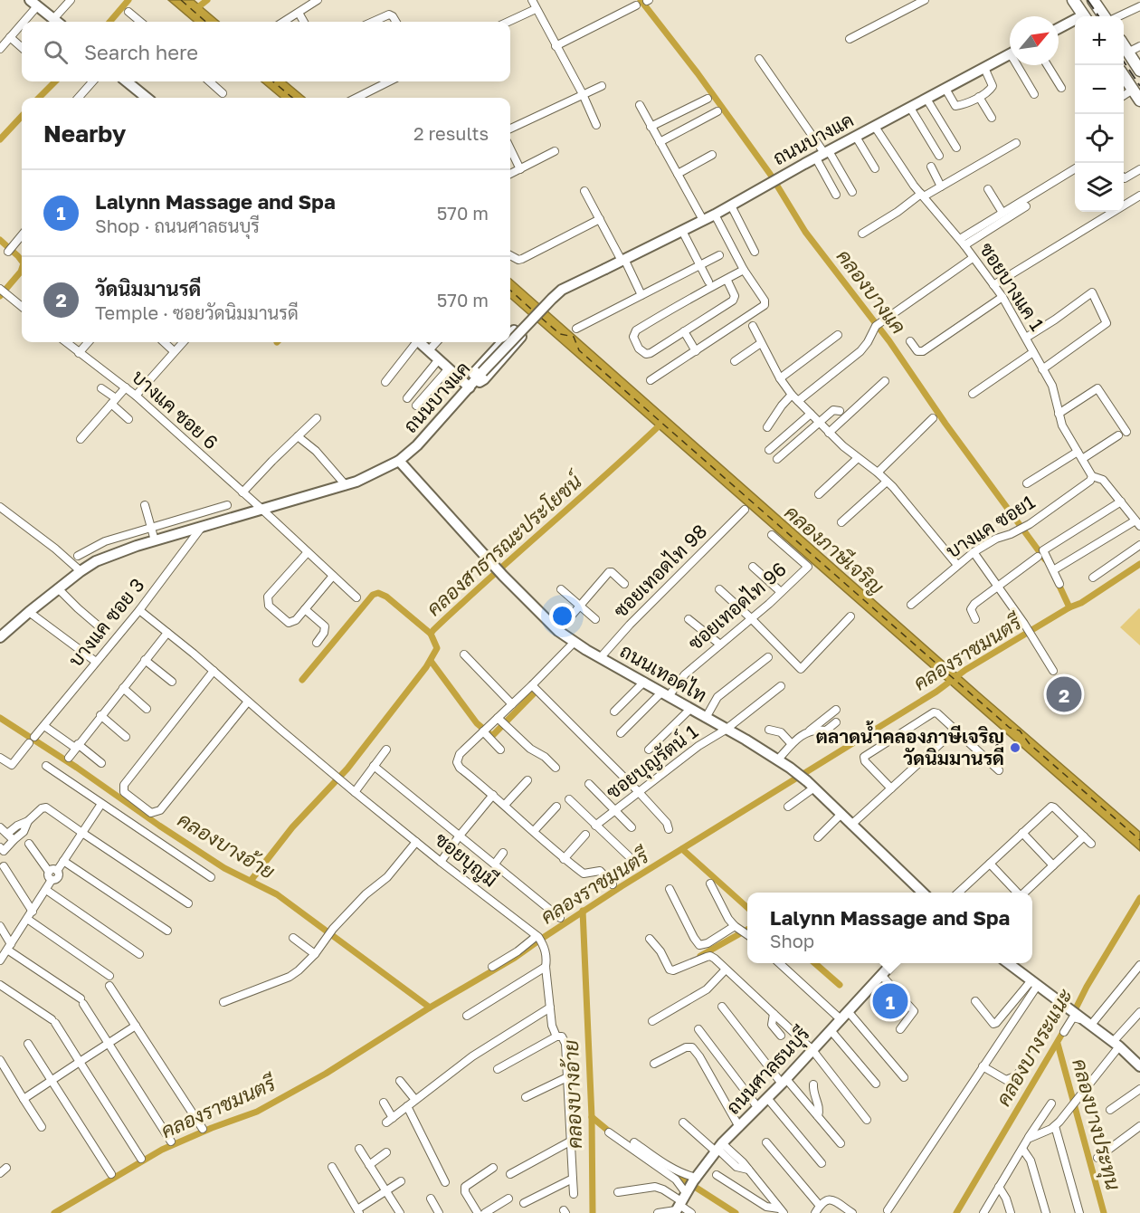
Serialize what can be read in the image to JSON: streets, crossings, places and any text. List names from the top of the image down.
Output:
{
  "streets": {
    "main road": ["ถนนบางแค", "ถนนเทอดไท", "ถนนศาลธนบุรี"],
    "street": [
      "ซอยบางแค 1",
      "บางแค ซอย 6",
      "บางแค ซอย1",
      "ซอยเทอดไท 98",
      "ซอยเทอดไท 96",
      "บางแค ซอย 3",
      "ซอยบุญรัตน์ 1",
      "ซอยบุญมี"
    ]
  },
  "crossings": [
    ["ถนนบางแค", "ซอยบางแค 1"],
    ["ถนนบางแค", "บางแค ซอย 6"],
    ["ถนนบางแค", "บางแค ซอย 3"],
    ["ถนนบางแค", "ถนนเทอดไท"],
    ["ซอยบางแค 1", "บางแค ซอย1"],
    ["ซอยเทอดไท 98", "ถนนเทอดไท"],
    ["ซอยเทอดไท 96", "ถนนเทอดไท"],
    ["บางแค ซอย 3", "ซอยบุญมี"],
    ["ถนนเทอดไท", "ซอยบุญรัตน์ 1"]
  ],
  "water": [
    "คลองบางแค",
    "คลองสาธารณะประโยชน์",
    "คลองภาษีเจริญ",
    "คลองราชมนตรี",
    "คลองบางอ้าย",
    "คลองบางระแนะ",
    "คลองบางประทุน"
  ],
  "places": ["ตลาดน้ำคลองภาษีเจริญ วัดนิมมานรดี"],
  "north": "top right",
  "page": {
    "map_buttons": ["+", "−"],
    "search": "Search here",
    "heading": ["Nearby", "2 results"],
    "list": [
      {
        "mark": "1",
        "name": "Lalynn Massage and Spa",
        "note": "Shop · ถนนศาลธนบุรี",
        "value": "570 m"
      },
      {
        "mark": "2",
        "name": "วัดนิมมานรดี",
        "note": "Temple · ซอยวัดนิมมานรดี",
        "value": "570 m"
      }
    ],
    "pins": ["2", "1"],
    "popup": ["Lalynn Massage and Spa", "Shop"]
  }
}
